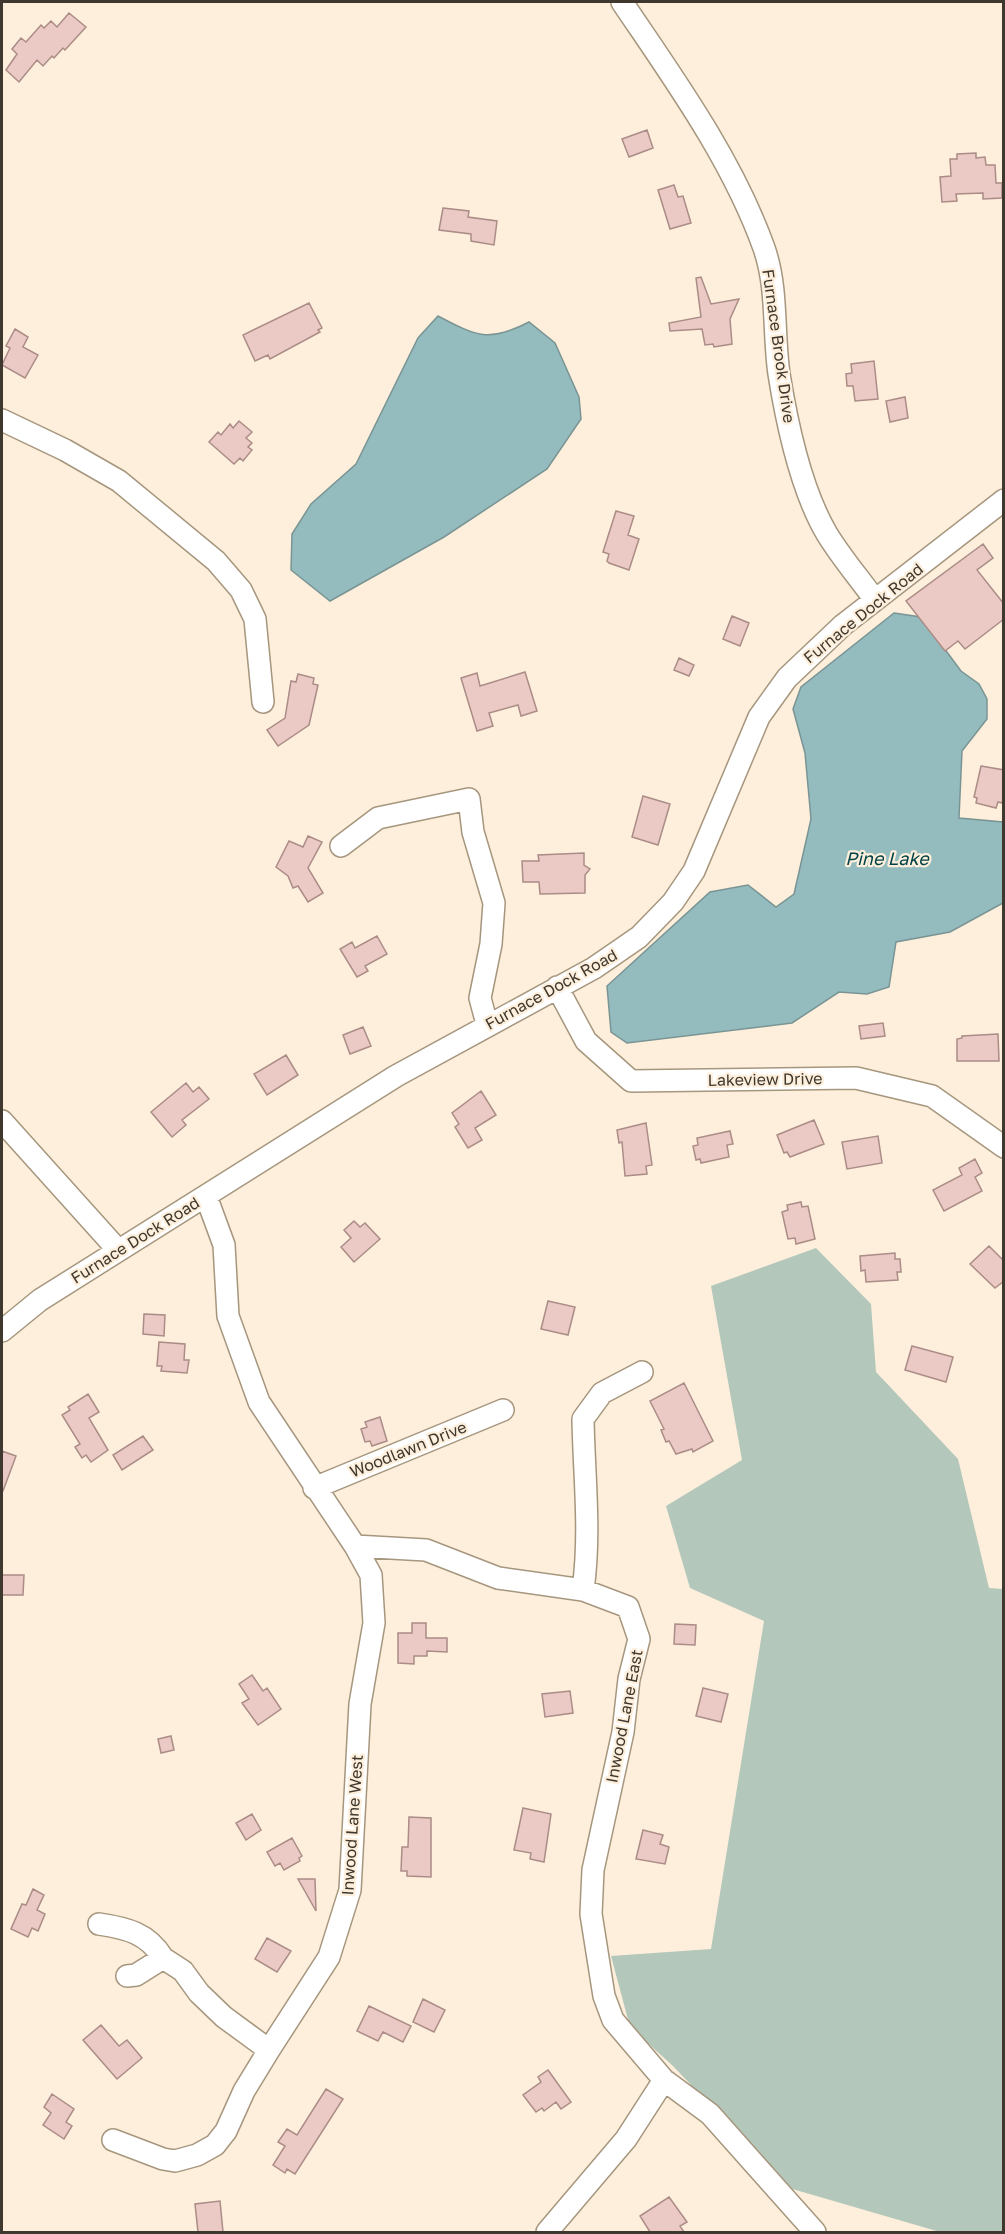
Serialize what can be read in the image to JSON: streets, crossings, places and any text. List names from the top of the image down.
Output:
{
  "streets": {
    "street": [
      "Furnace Brook Drive",
      "Furnace Dock Road",
      "Lakeview Drive",
      "Woodlawn Drive",
      "Inwood Lane East",
      "Inwood Lane West"
    ]
  },
  "crossings": [
    ["Furnace Brook Drive", "Furnace Dock Road"],
    ["Furnace Dock Road", "Lakeview Drive"],
    ["Inwood Lane East", "Inwood Lane West"]
  ],
  "water": ["Pine Lake"]
}
